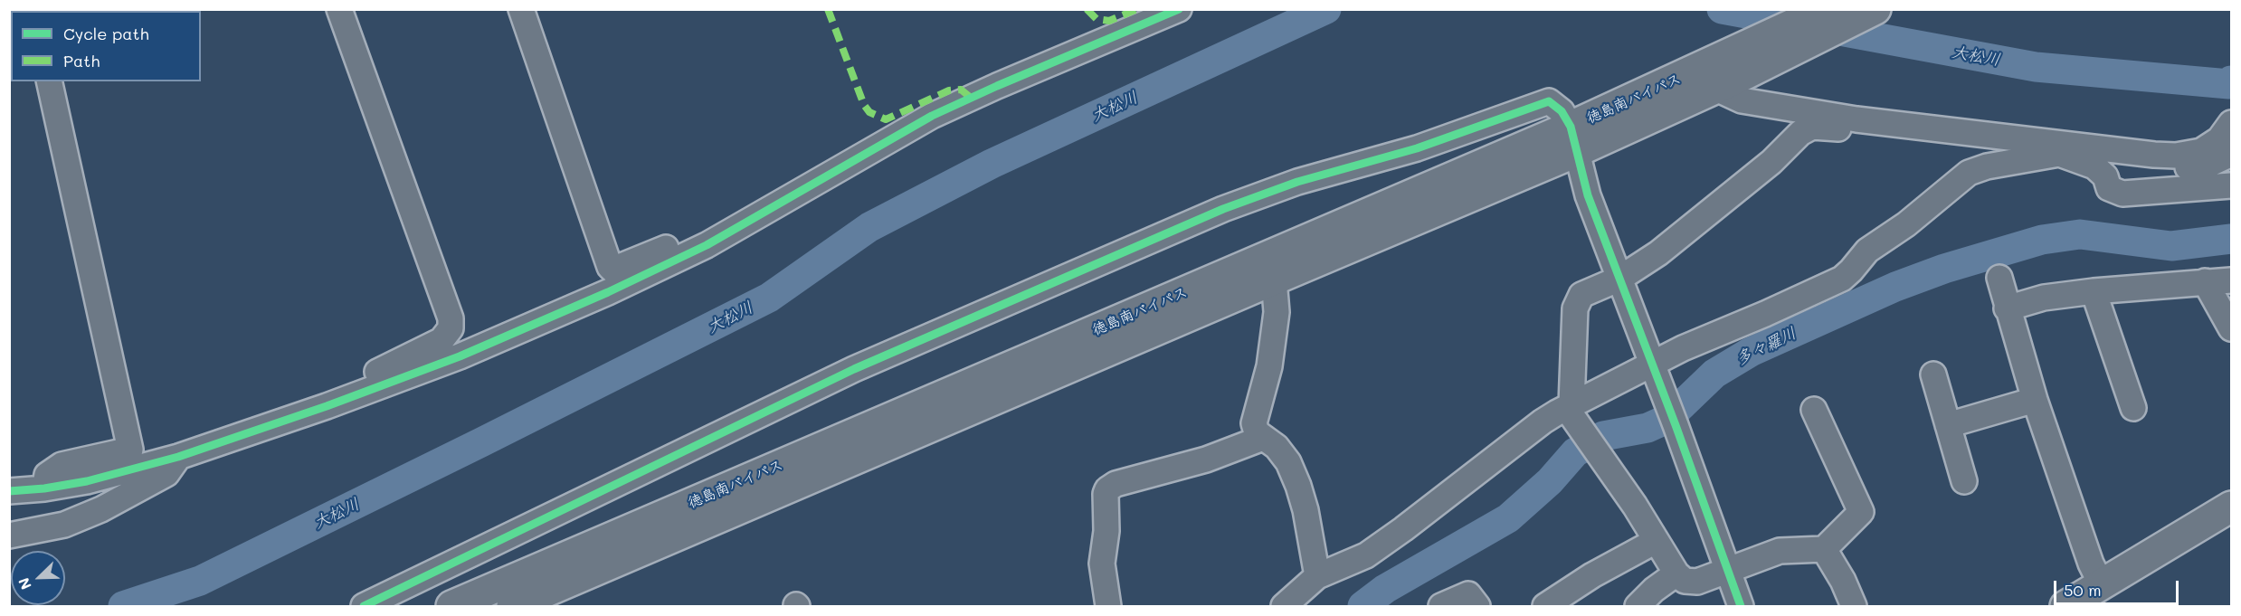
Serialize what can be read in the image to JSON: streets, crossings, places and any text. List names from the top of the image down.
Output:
{
  "streets": {
    "main road": ["徳島南バイパス"]
  },
  "water": ["大松川", "多々羅川"],
  "legend": ["Cycle path", "Path"],
  "scale_bar": "50 m",
  "north": "bottom left"
}
